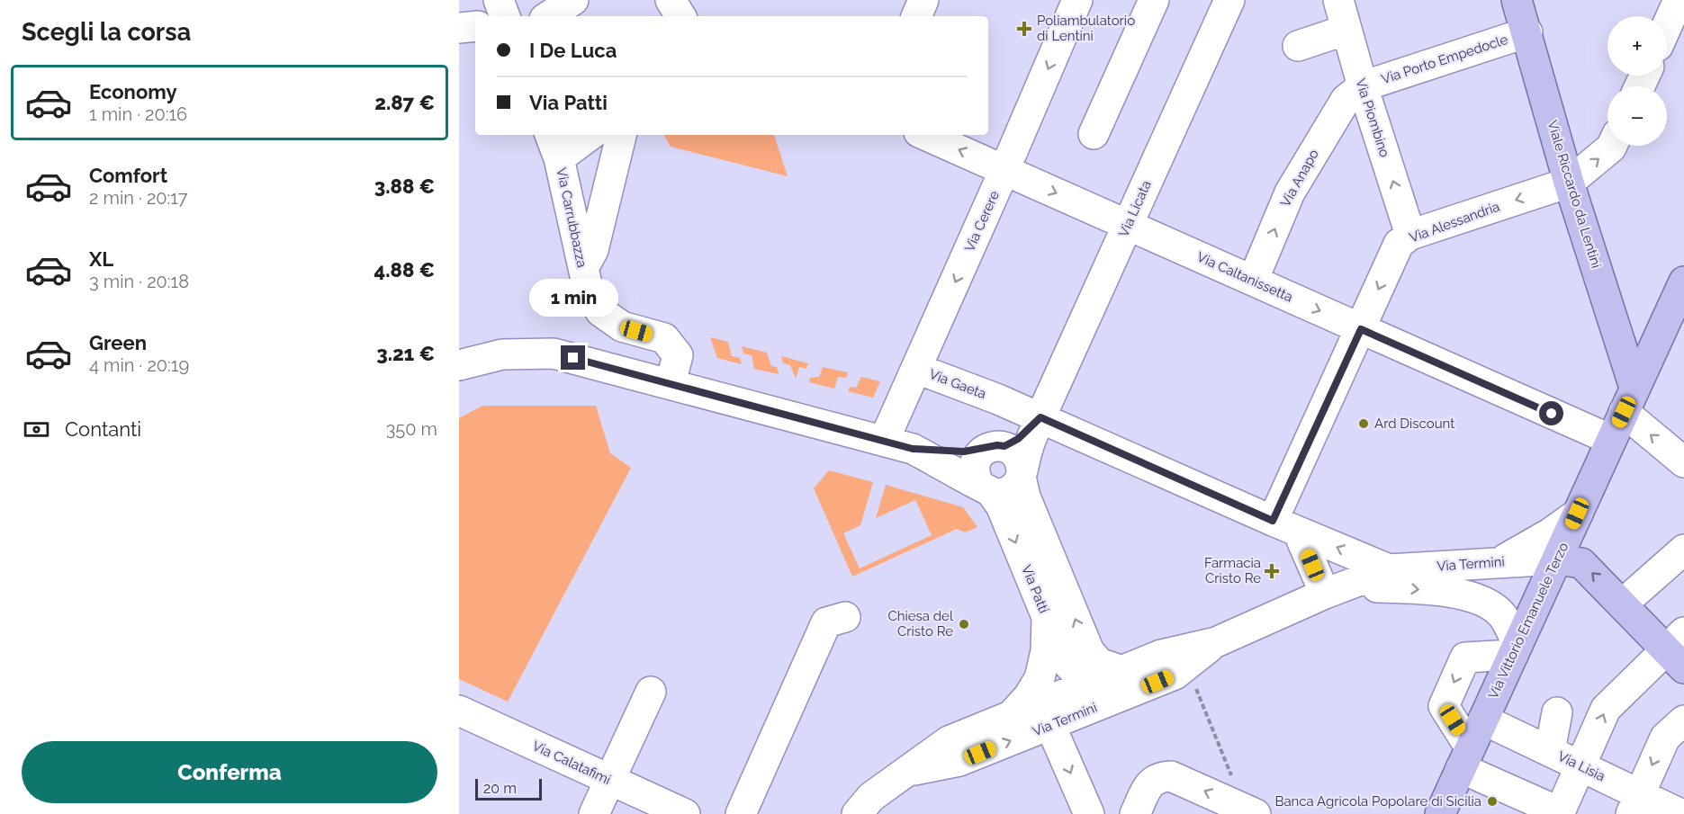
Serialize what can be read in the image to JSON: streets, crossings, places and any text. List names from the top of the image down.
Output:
{
  "streets": {
    "main road": ["Viale Riccardo da Lentini", "Via Vittorio Emanuele Terzo"],
    "street": [
      "Via Porto Empedocle",
      "Via Piombino",
      "Via Anapo",
      "Via Licata",
      "Via Carrubbazza",
      "Via Cerere",
      "Via Alessandria",
      "Via Caltanissetta",
      "Via Gaeta",
      "Via Termini",
      "Via Patti",
      "Via Calatafimi",
      "Via Lisia"
    ]
  },
  "crossings": [
    ["Via Porto Empedocle", "Via Piombino"],
    ["Via Porto Empedocle", "Via Anapo"],
    ["Via Porto Empedocle", "Viale Riccardo da Lentini"],
    ["Via Piombino", "Via Anapo"],
    ["Via Piombino", "Via Alessandria"],
    ["Via Anapo", "Via Caltanissetta"],
    ["Viale Riccardo da Lentini", "Via Alessandria"],
    ["Viale Riccardo da Lentini", "Via Vittorio Emanuele Terzo"],
    ["Via Licata", "Via Caltanissetta"],
    ["Via Licata", "Via Gaeta"],
    ["Via Licata", "Via Patti"],
    ["Via Cerere", "Via Caltanissetta"],
    ["Via Cerere", "Via Gaeta"],
    ["Via Alessandria", "Via Caltanissetta"],
    ["Via Caltanissetta", "Via Vittorio Emanuele Terzo"],
    ["Via Termini", "Via Patti"],
    ["Via Termini", "Via Vittorio Emanuele Terzo"],
    ["Via Vittorio Emanuele Terzo", "Via Lisia"]
  ],
  "one_way": ["Via Piombino", "Via Alessandria"],
  "places": {
    "health": ["Poliambulatorio di Lentini", "Farmacia Cristo Re"],
    "other": ["Ard Discount", "Chiesa del Cristo Re", "Banca Agricola Popolare di Sicilia"]
  },
  "scale_bar": "20 m",
  "page": {
    "heading": "Scegli la corsa",
    "map_buttons": ["+", "−"],
    "banner": ["I De Luca", "Via Patti"],
    "list": [
      {
        "name": "Economy",
        "note": "1 min · 20:16",
        "value": "2.87 €"
      },
      {
        "name": "Comfort",
        "note": "2 min · 20:17",
        "value": "3.88 €"
      },
      {
        "name": "XL",
        "note": "3 min · 20:18",
        "value": "4.88 €"
      },
      {
        "name": "Green",
        "note": "4 min · 20:19",
        "value": "3.21 €"
      }
    ],
    "bubble": "1 min",
    "pay": ["Contanti", "350 m"],
    "buttons": "Conferma",
    "scale": "20 m"
  }
}
